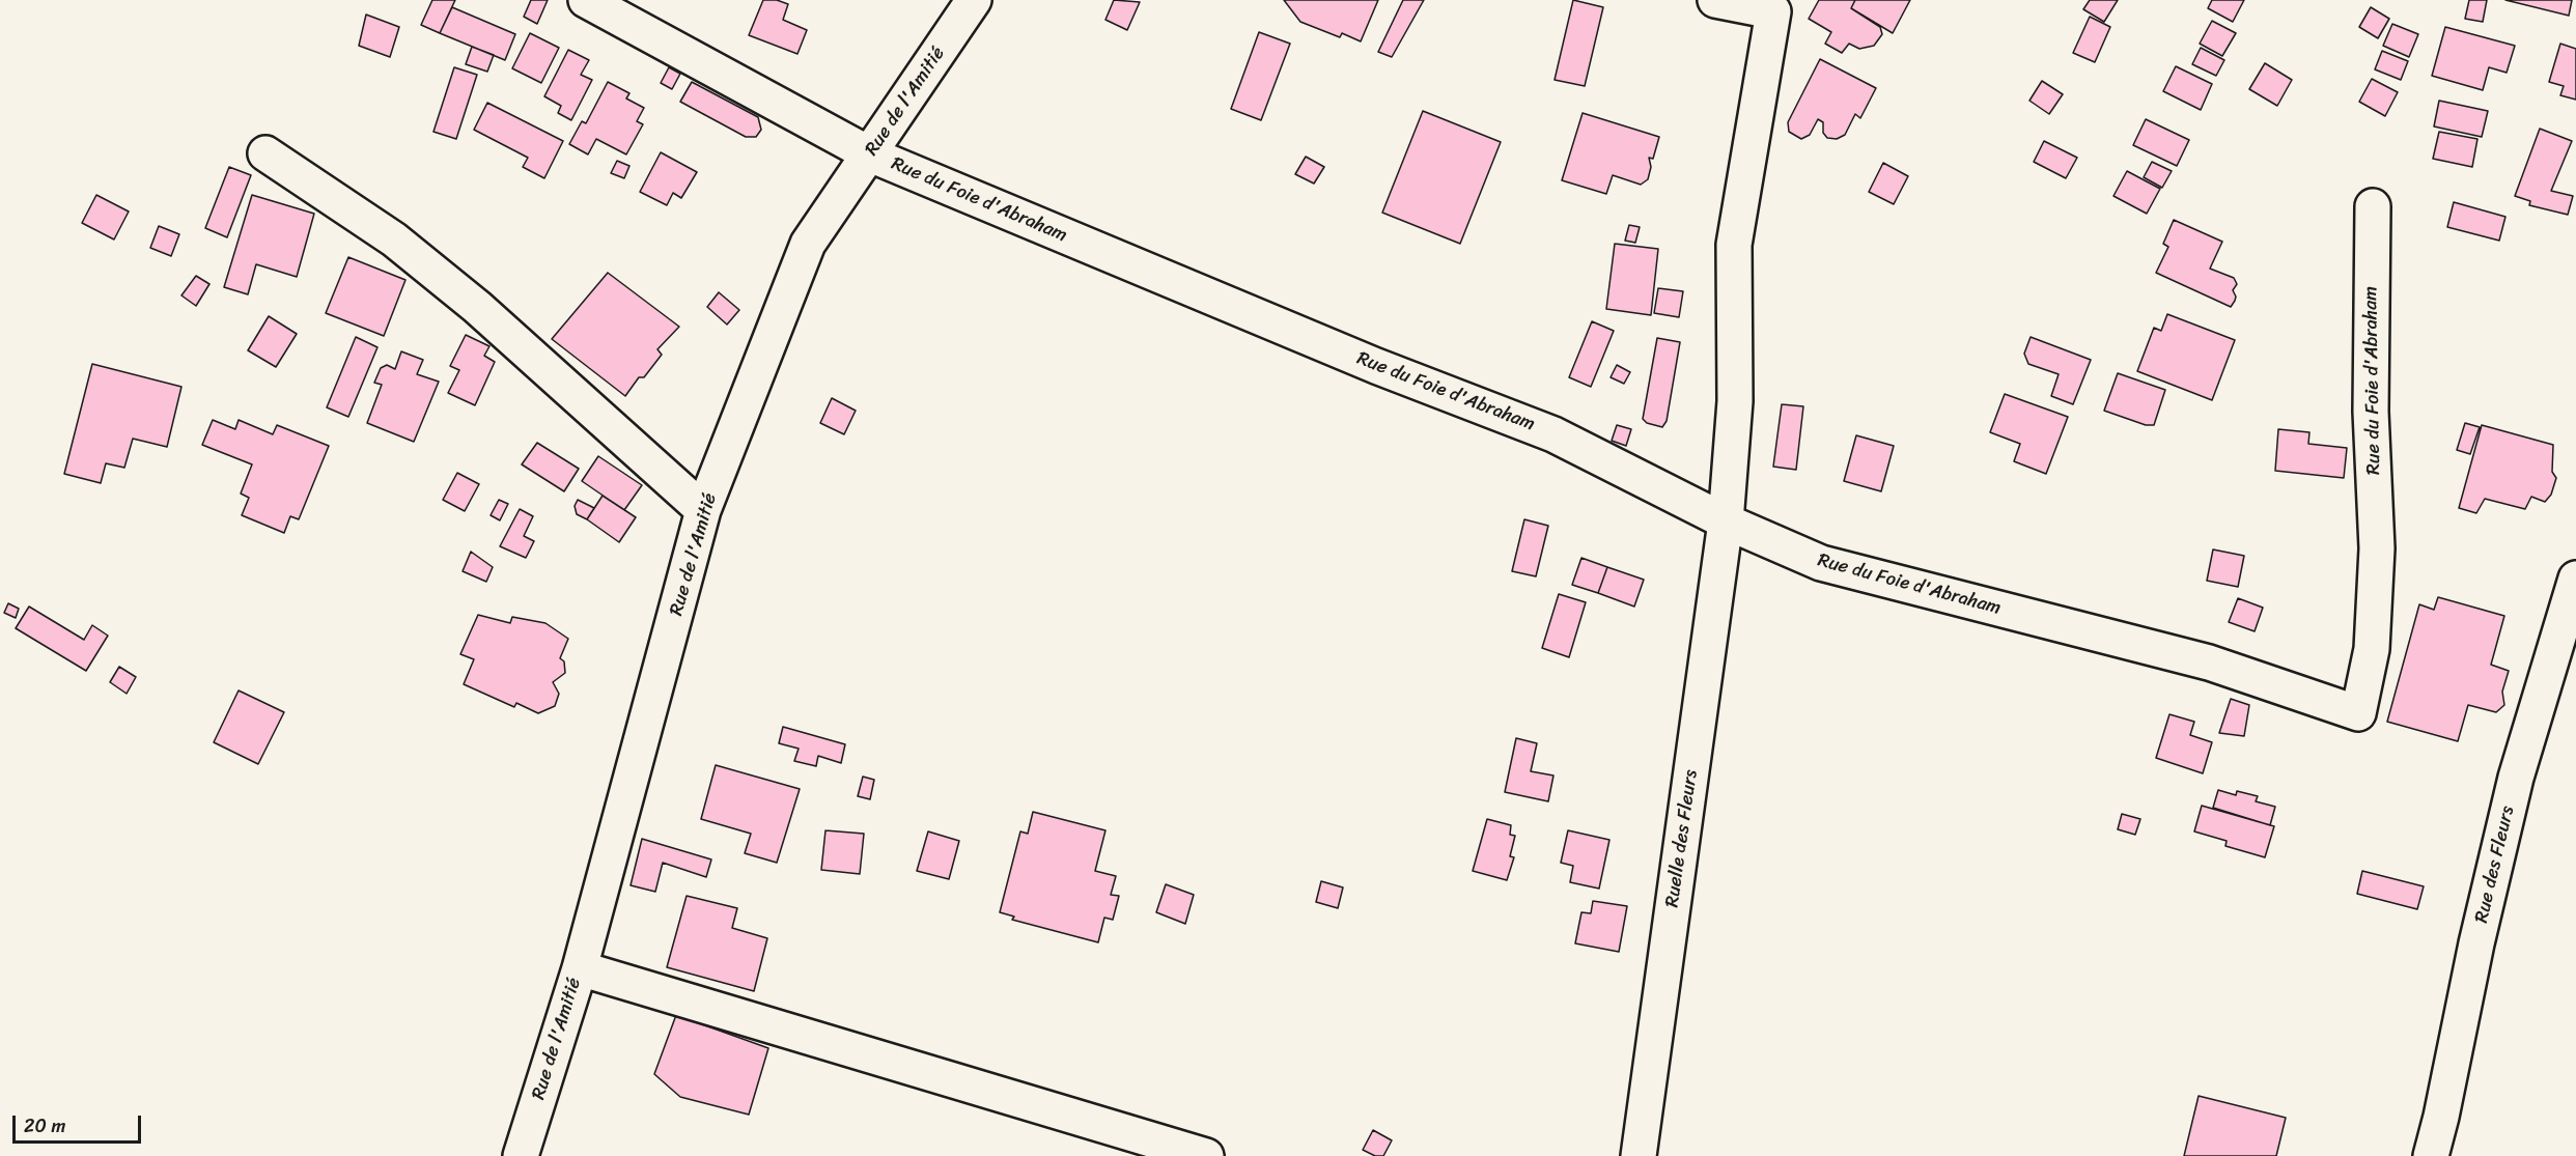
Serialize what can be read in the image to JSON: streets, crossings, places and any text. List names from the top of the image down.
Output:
{
  "streets": {
    "street": [
      "Rue de l'Amitié",
      "Rue du Foie d'Abraham",
      "Ruelle des Fleurs",
      "Rue des Fleurs"
    ]
  },
  "crossings": [
    ["Rue de l'Amitié", "Rue du Foie d'Abraham"],
    ["Rue du Foie d'Abraham", "Ruelle des Fleurs"]
  ],
  "scale_bar": "20 m"
}
